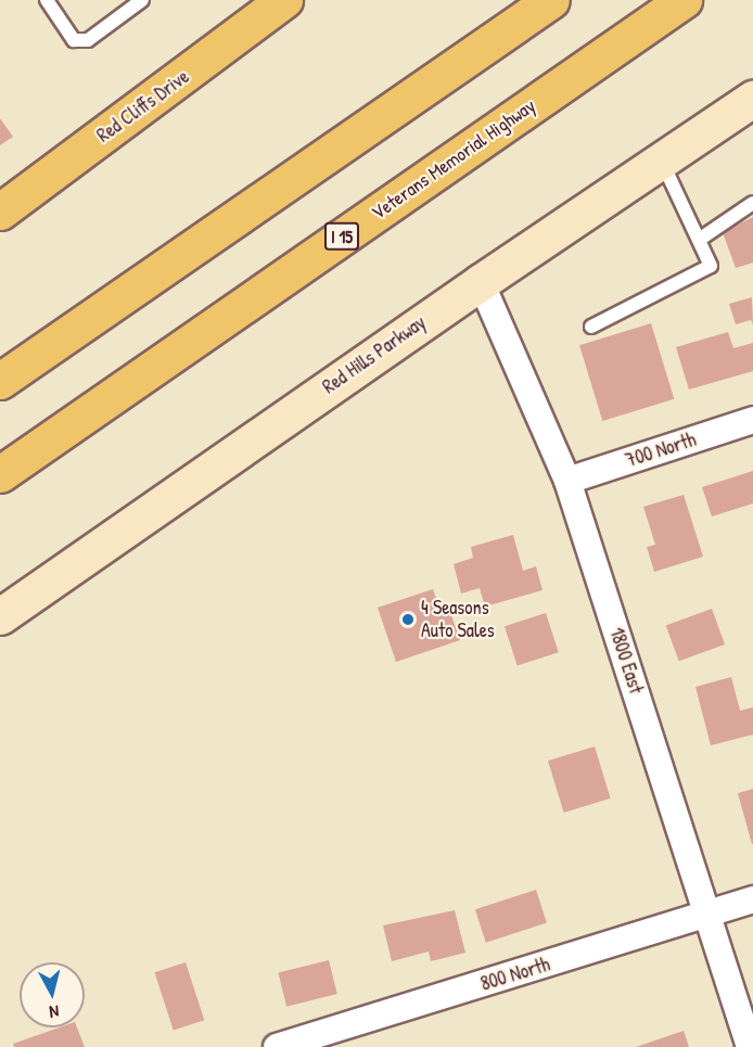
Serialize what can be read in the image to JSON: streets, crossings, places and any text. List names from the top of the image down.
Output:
{
  "streets": {
    "main road": [
      "Red Cliffs Drive",
      "Veterans Memorial Highway",
      "I 15",
      "Red Hills Parkway"
    ],
    "street": ["700 North", "1800 East", "800 North"]
  },
  "crossings": [
    ["Red Hills Parkway", "1800 East"],
    ["700 North", "1800 East"],
    ["1800 East", "800 North"]
  ],
  "places": ["4 Seasons Auto Sales"],
  "north": "bottom"
}
